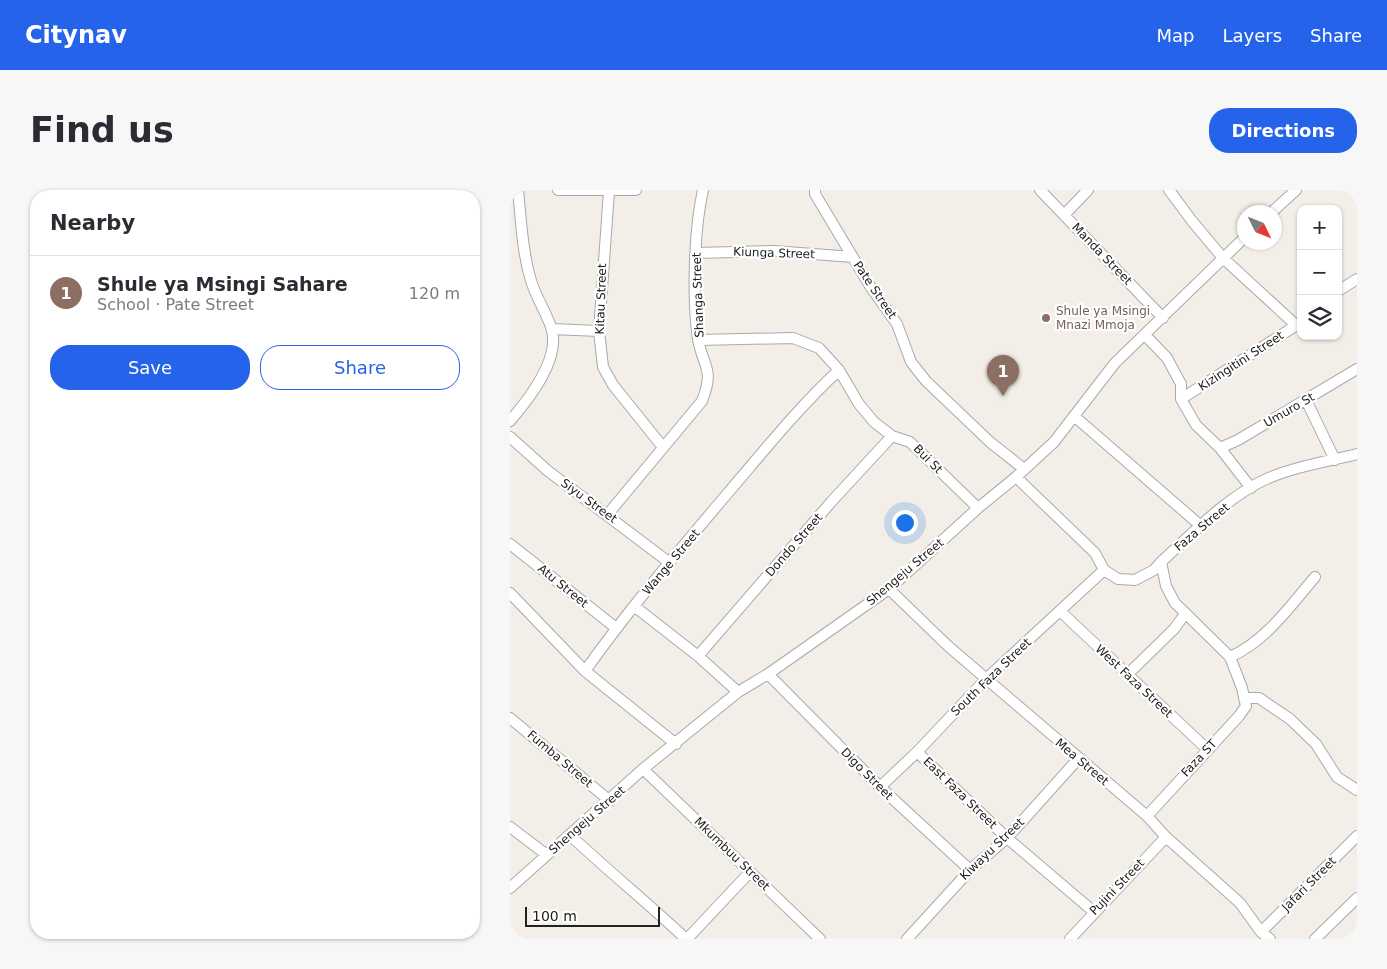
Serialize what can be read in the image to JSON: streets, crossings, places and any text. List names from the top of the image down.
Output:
{
  "streets": {
    "street": [
      "Kiunga Street",
      "Manda Street",
      "Pate Street",
      "Shanga Street",
      "Kitau Street",
      "Kizingitini Street",
      "Umuro St",
      "Bui St",
      "Siyu Street",
      "Faza Street",
      "Dondo Street",
      "Wange Street",
      "Shengeju Street",
      "Atu Street",
      "South Faza Street",
      "West Faza Street",
      "Faza ST",
      "Fumba Street",
      "Mea Street",
      "Digo Street",
      "East Faza Street",
      "Kiwayu Street",
      "Mkumbuu Street",
      "Jafari Street",
      "Pujini Street"
    ]
  },
  "crossings": [
    ["Kiunga Street", "Pate Street"],
    ["Kiunga Street", "Shanga Street"],
    ["Manda Street", "Shengeju Street"],
    ["Pate Street", "Faza Street"],
    ["Pate Street", "Shengeju Street"],
    ["Pate Street", "South Faza Street"],
    ["Shanga Street", "Kitau Street"],
    ["Shanga Street", "Bui St"],
    ["Shanga Street", "Siyu Street"],
    ["Bui St", "Dondo Street"],
    ["Bui St", "Wange Street"],
    ["Bui St", "Shengeju Street"],
    ["Siyu Street", "Wange Street"],
    ["Faza Street", "South Faza Street"],
    ["Wange Street", "Atu Street"],
    ["Shengeju Street", "Fumba Street"],
    ["Shengeju Street", "Mea Street"],
    ["Shengeju Street", "Digo Street"],
    ["Shengeju Street", "Mkumbuu Street"],
    ["South Faza Street", "West Faza Street"],
    ["South Faza Street", "Mea Street"],
    ["South Faza Street", "Digo Street"],
    ["South Faza Street", "East Faza Street"],
    ["West Faza Street", "Faza ST"],
    ["Faza ST", "Mea Street"],
    ["Mea Street", "Kiwayu Street"],
    ["Mea Street", "Jafari Street"],
    ["Mea Street", "Pujini Street"],
    ["Digo Street", "Kiwayu Street"],
    ["East Faza Street", "Kiwayu Street"],
    ["East Faza Street", "Pujini Street"]
  ],
  "places": ["Shule ya Msingi Mnazi Mmoja"],
  "scale_bar": "100 m",
  "north": "bottom right",
  "page": {
    "header": "Citynav",
    "nav": ["Map", "Layers", "Share"],
    "buttons": [
      "Directions",
      ["Save", "Share"]
    ],
    "title": "Find us",
    "heading": "Nearby",
    "map_buttons": ["+", "−"],
    "list": [
      {
        "mark": "1",
        "name": "Shule ya Msingi Sahare",
        "note": "School · Pate Street",
        "value": "120 m"
      }
    ],
    "pins": "1",
    "scale": "100 m"
  }
}
